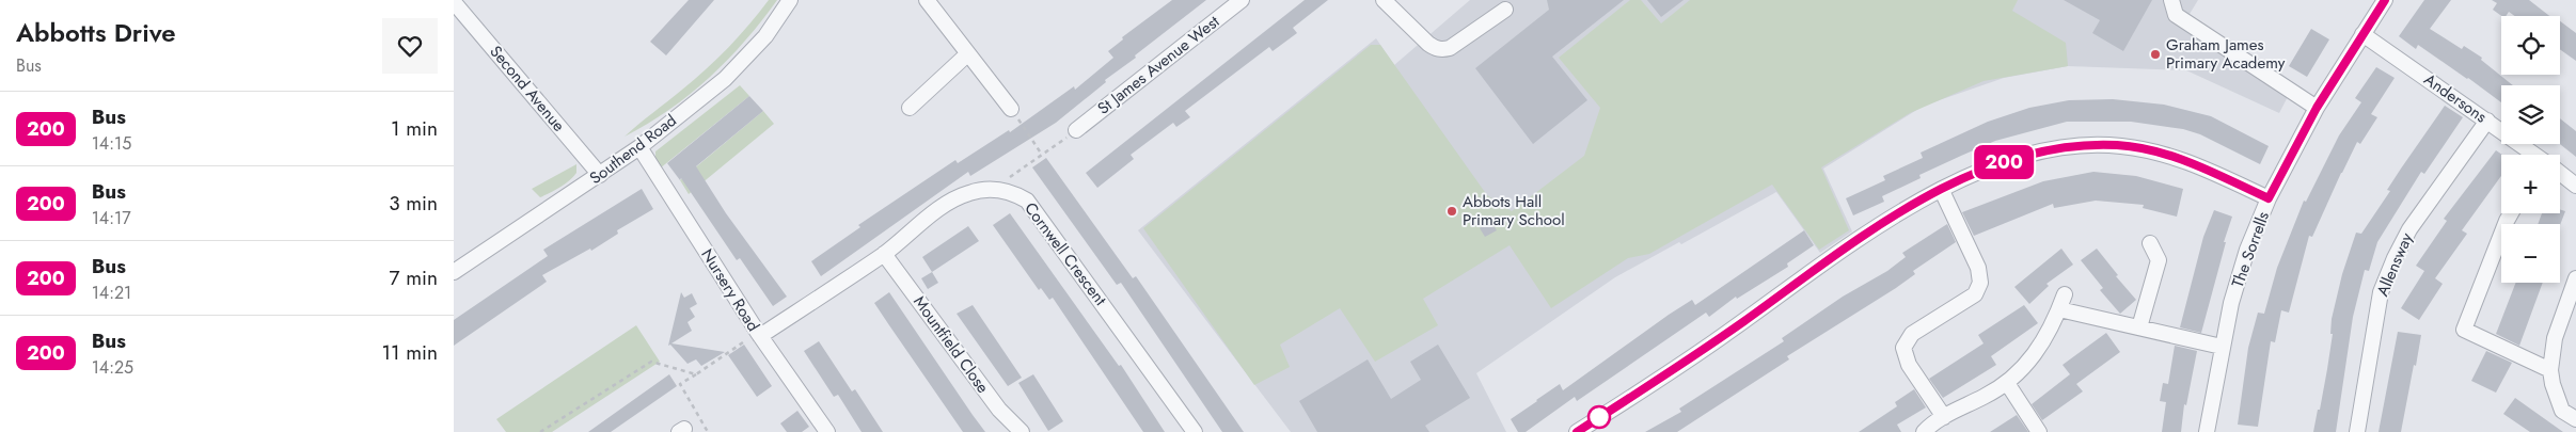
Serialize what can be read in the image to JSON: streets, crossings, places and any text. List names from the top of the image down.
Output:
{
  "streets": {
    "street": [
      "St James Avenue West",
      "Second Avenue",
      "Andersons",
      "Southend Road",
      "The Sorrells",
      "Cornwell Crescent",
      "Allensway",
      "Nursery Road",
      "Mountfield Close"
    ]
  },
  "crossings": [
    ["Second Avenue", "Southend Road"],
    ["Andersons", "The Sorrells"],
    ["Andersons", "Allensway"],
    ["Southend Road", "Nursery Road"],
    ["Cornwell Crescent", "Nursery Road"],
    ["Cornwell Crescent", "Mountfield Close"]
  ],
  "places": ["Graham James Primary Academy", "Abbots Hall Primary School"],
  "lines": ["bus line 200"],
  "page": {
    "heading": ["Abbotts Drive", "Bus"],
    "on_map": "200",
    "map_buttons": ["+", "−"],
    "list": [
      {
        "mark": "200",
        "name": "Bus",
        "note": "14:15",
        "value": "1 min"
      },
      {
        "mark": "200",
        "name": "Bus",
        "note": "14:17",
        "value": "3 min"
      },
      {
        "mark": "200",
        "name": "Bus",
        "note": "14:21",
        "value": "7 min"
      },
      {
        "mark": "200",
        "name": "Bus",
        "note": "14:25",
        "value": "11 min"
      }
    ]
  }
}
